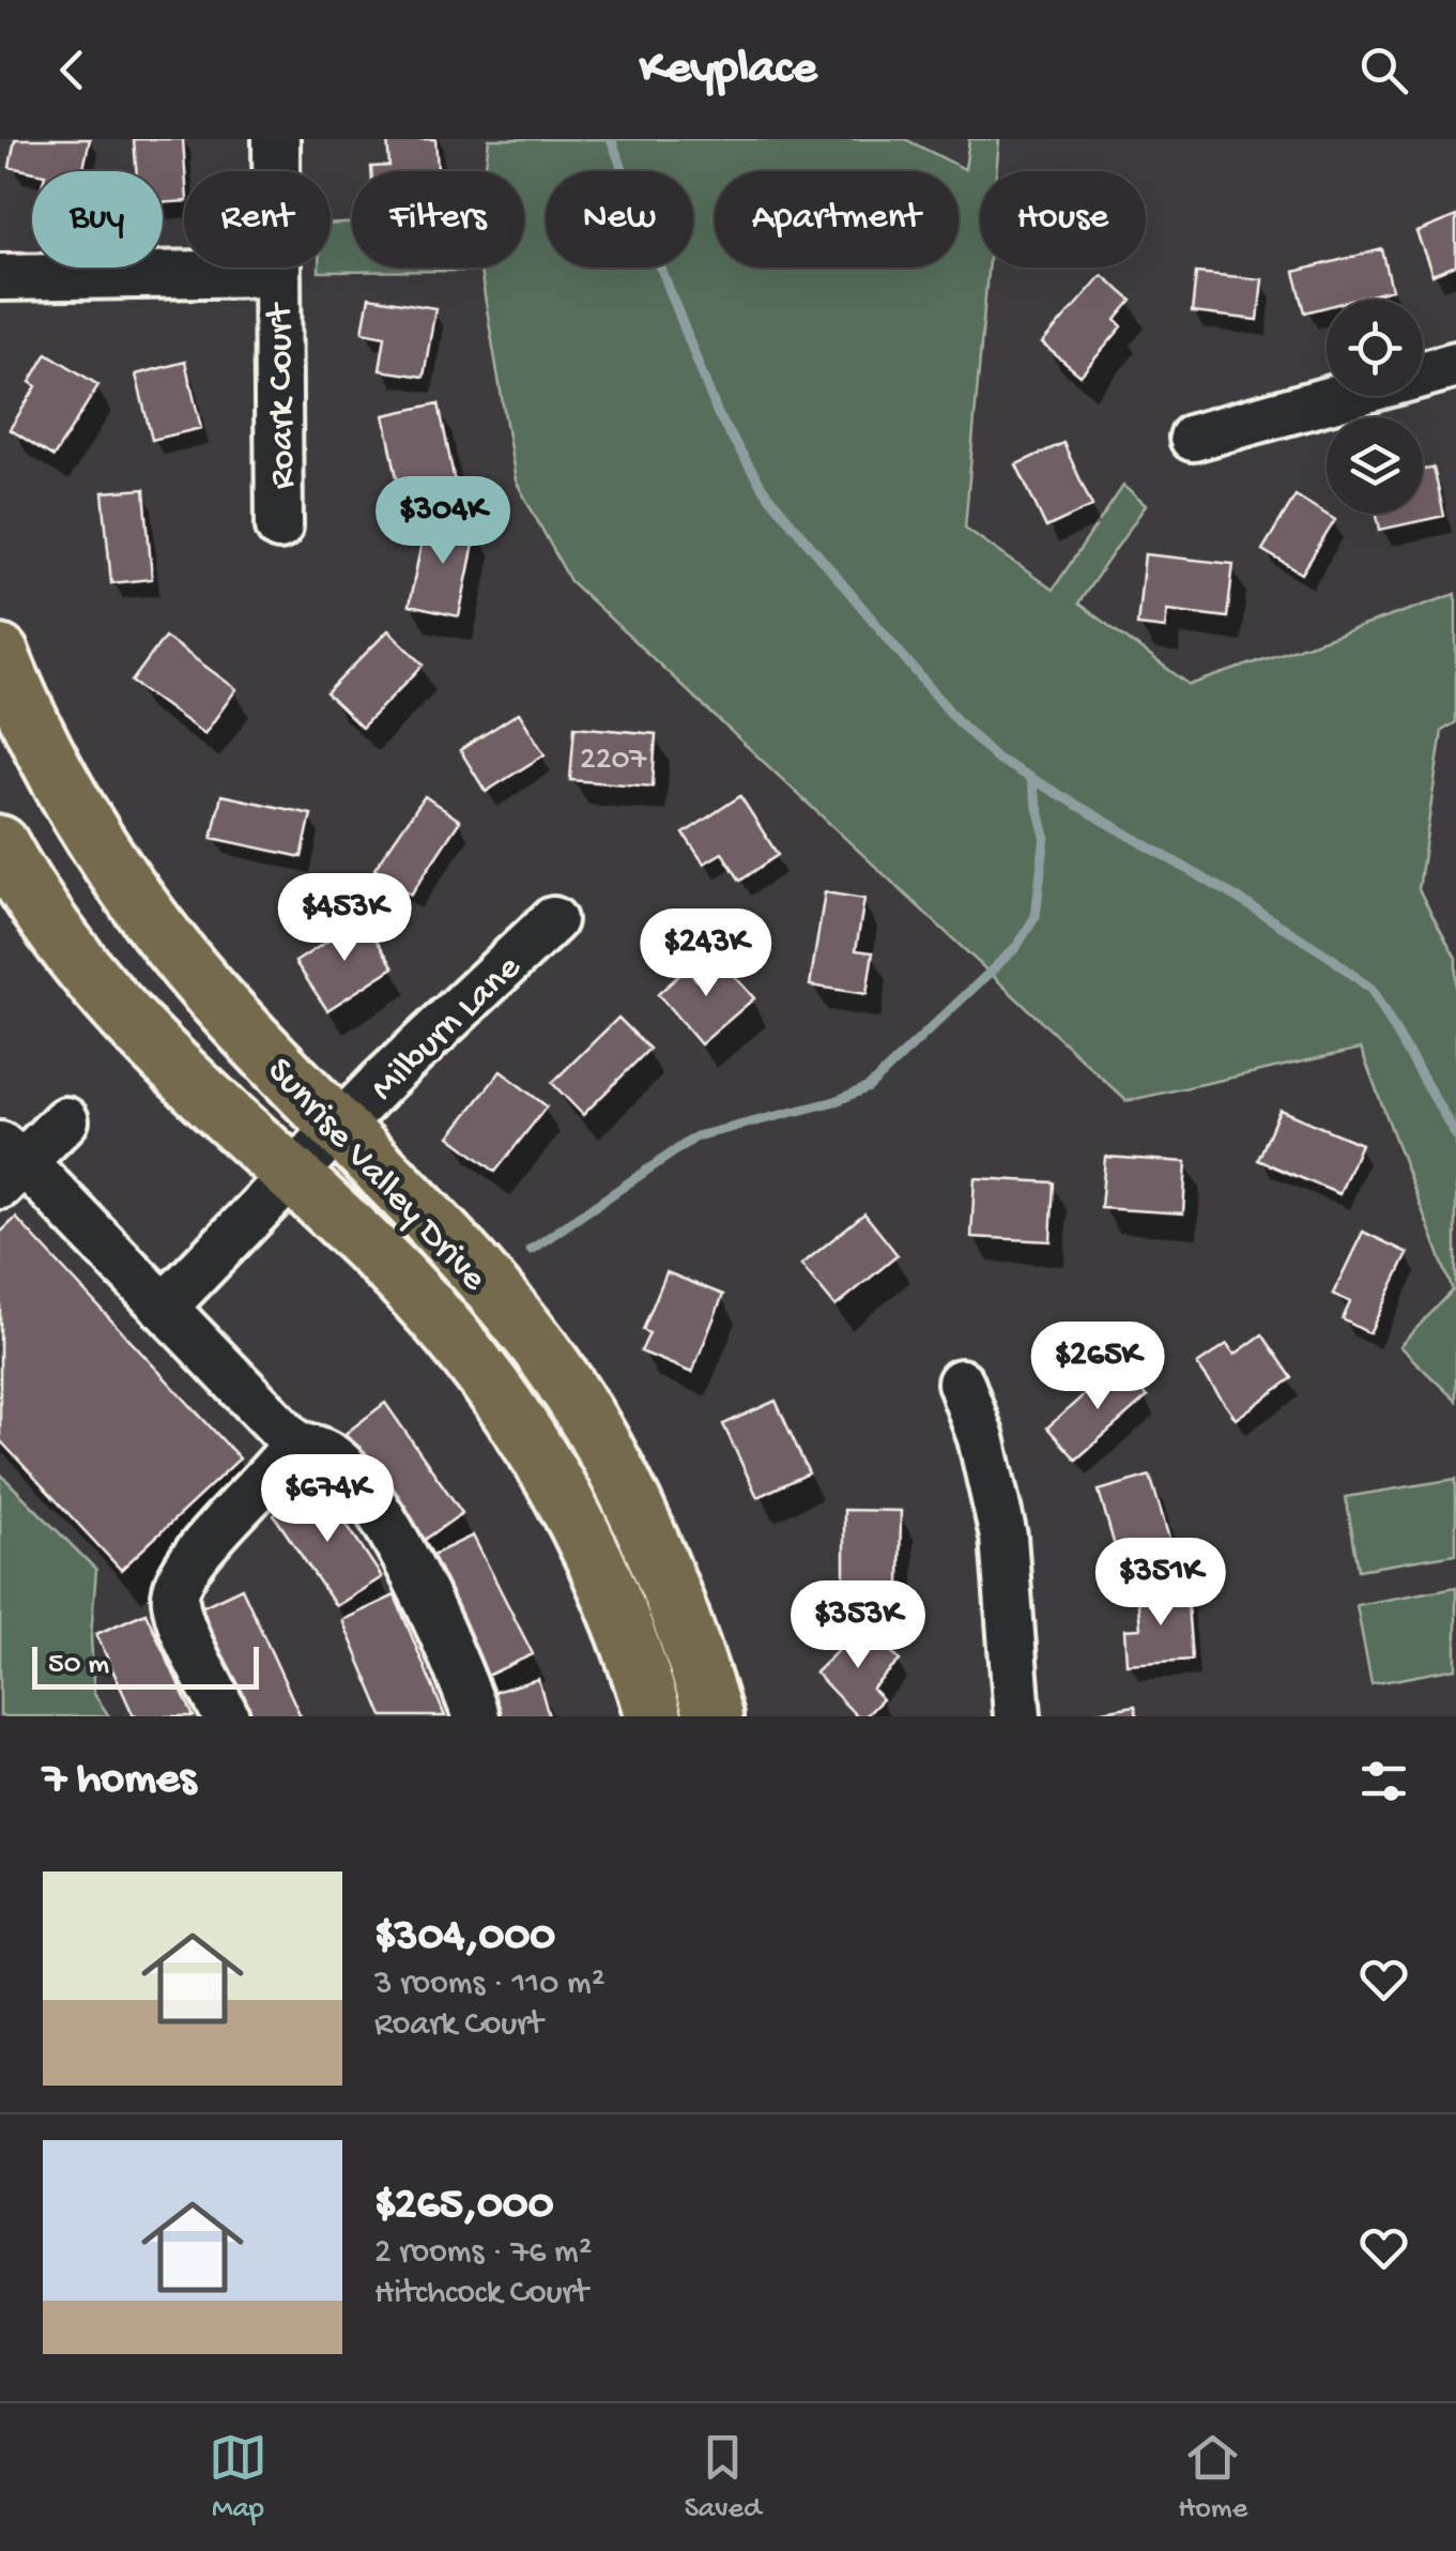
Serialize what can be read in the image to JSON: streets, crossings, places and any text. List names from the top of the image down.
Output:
{
  "streets": {
    "main road": ["Sunrise Valley Drive"],
    "street": ["Roark Court", "Milburn Lane"]
  },
  "crossings": [
    ["Milburn Lane", "Sunrise Valley Drive"]
  ],
  "house_numbers": ["2207"],
  "scale_bar": "50 m",
  "page": {
    "header": "Keyplace",
    "chip": [
      "Buy",
      "Rent",
      "Filters",
      "New",
      "Apartment",
      "House"
    ],
    "price": [
      "$304K",
      "$453K",
      "$243K",
      "$265K",
      "$674K",
      "$351K",
      "$353K"
    ],
    "scale": "50 m",
    "heading": "7 homes",
    "list": [
      {
        "name": "$304,000",
        "note": "3 rooms · 110 m² · Roark Court"
      },
      {
        "name": "$265,000",
        "note": "2 rooms · 76 m² · Hitchcock Court"
      }
    ],
    "tabs": ["Map", "Saved", "Home"]
  }
}
